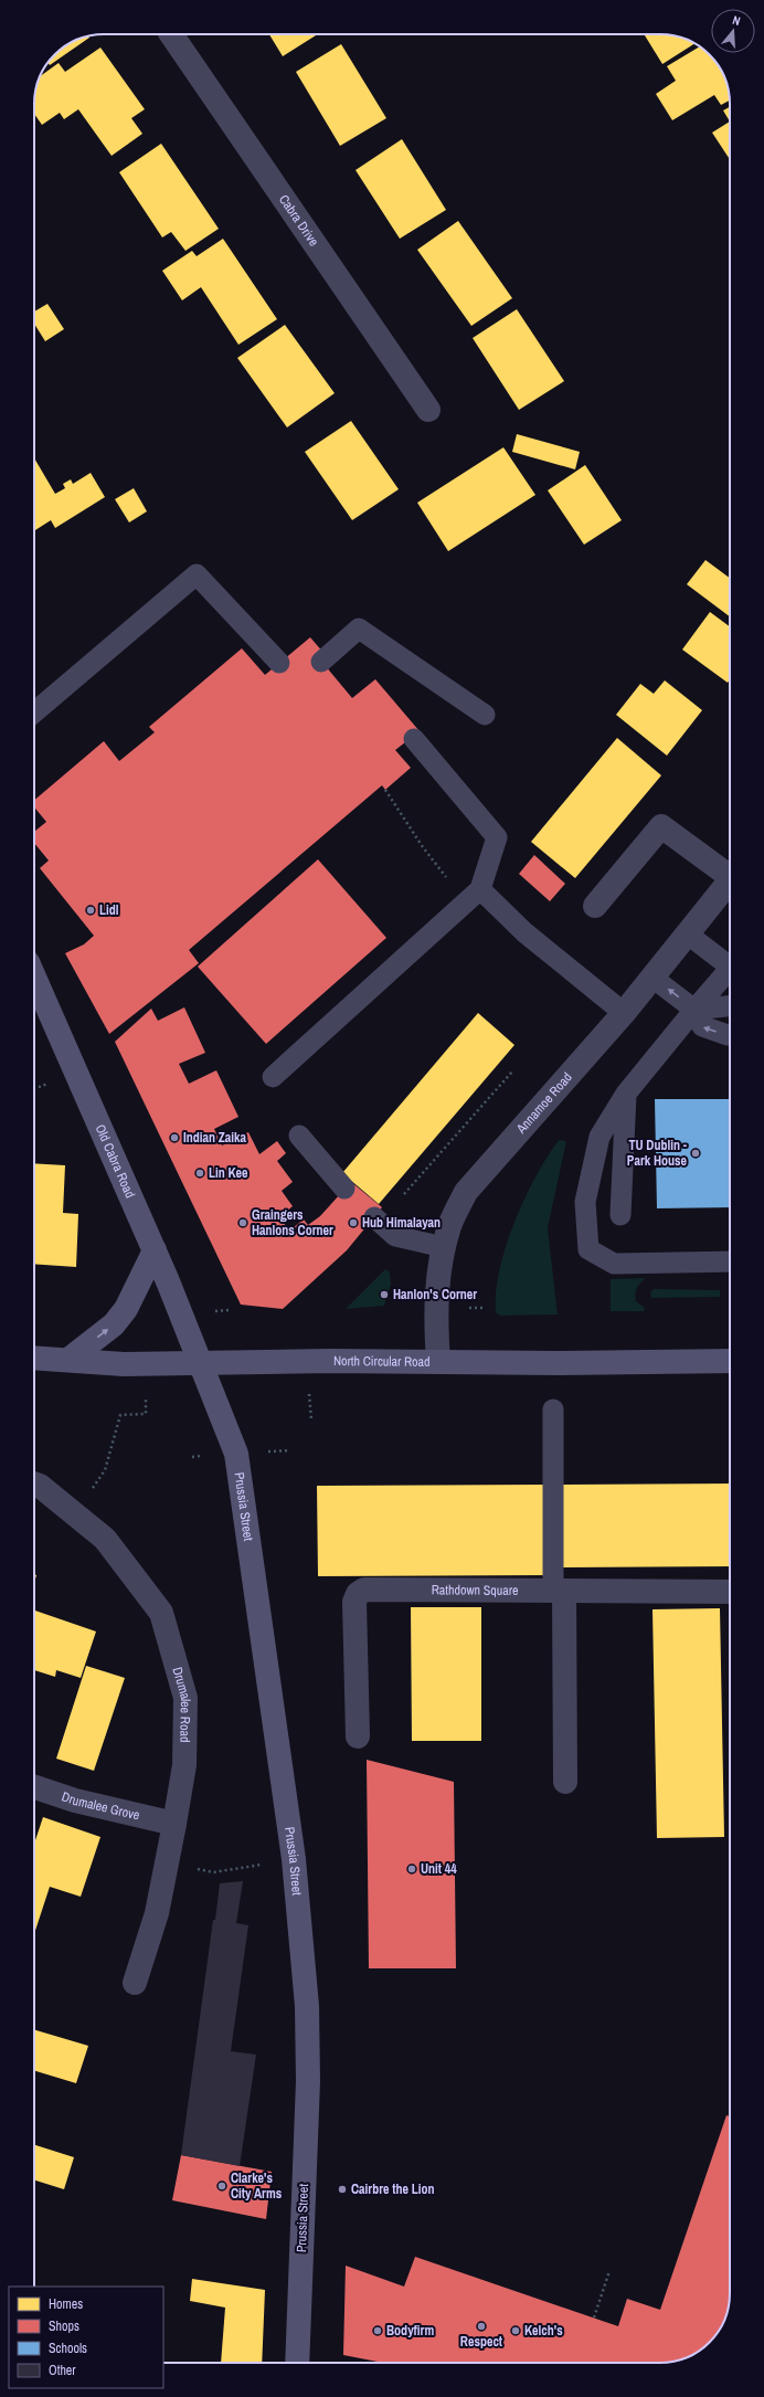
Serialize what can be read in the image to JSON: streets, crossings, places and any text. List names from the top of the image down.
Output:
{
  "streets": {
    "main road": ["Old Cabra Road", "North Circular Road", "Prussia Street"],
    "street": [
      "Cabra Drive",
      "Annamoe Road",
      "Rathdown Square",
      "Drumalee Road",
      "Drumalee Grove"
    ]
  },
  "crossings": [
    ["Annamoe Road", "North Circular Road"],
    ["Old Cabra Road", "North Circular Road"],
    ["Old Cabra Road", "Prussia Street"],
    ["North Circular Road", "Prussia Street"],
    ["Drumalee Road", "Drumalee Grove"]
  ],
  "places": [
    "Lidl",
    "Indian Zaika",
    "TU Dublin - Park House",
    "Lin Kee",
    "Graingers Hanlons Corner",
    "Hub Himalayan",
    "Hanlon's Corner",
    "Unit 44",
    "Clarke's City Arms",
    "Cairbre the Lion",
    "Respect",
    "Bodyfirm",
    "Kelch's"
  ],
  "legend": [
    "Homes",
    "Shops",
    "Schools",
    "Other"
  ],
  "north": "top"
}
